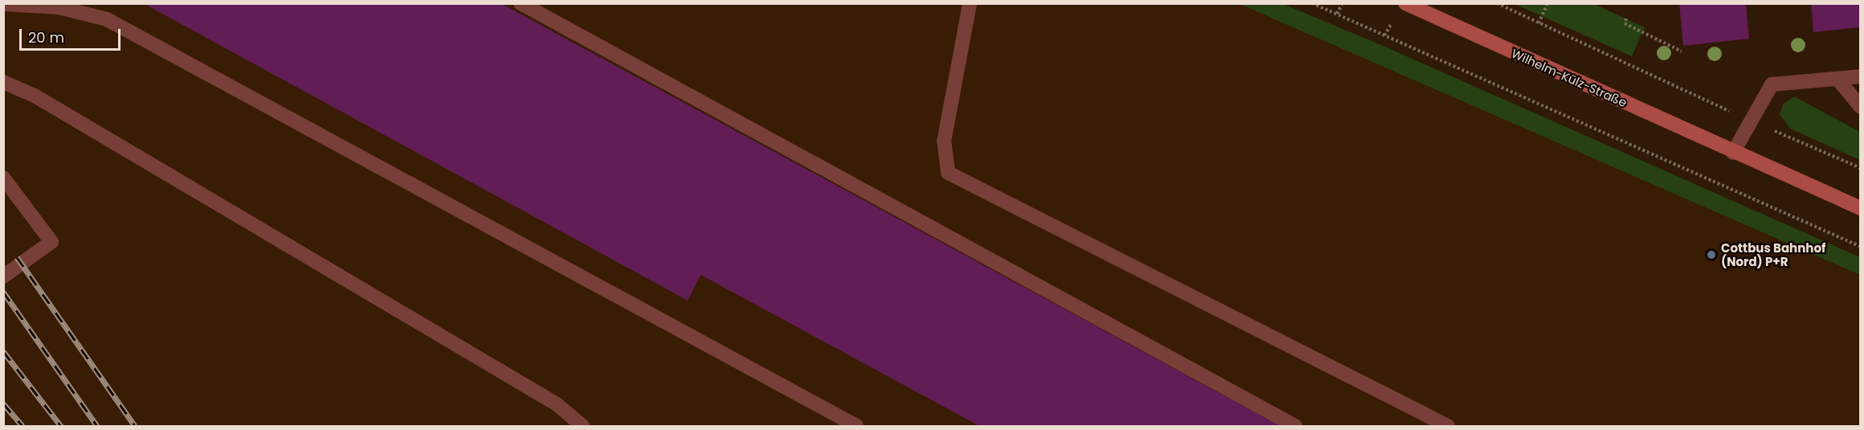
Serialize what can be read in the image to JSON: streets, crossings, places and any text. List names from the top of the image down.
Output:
{
  "streets": {
    "main road": ["Wilhelm-Külz-Straße"]
  },
  "places": ["Cottbus Bahnhof (Nord) P+R"],
  "scale_bar": "20 m"
}
